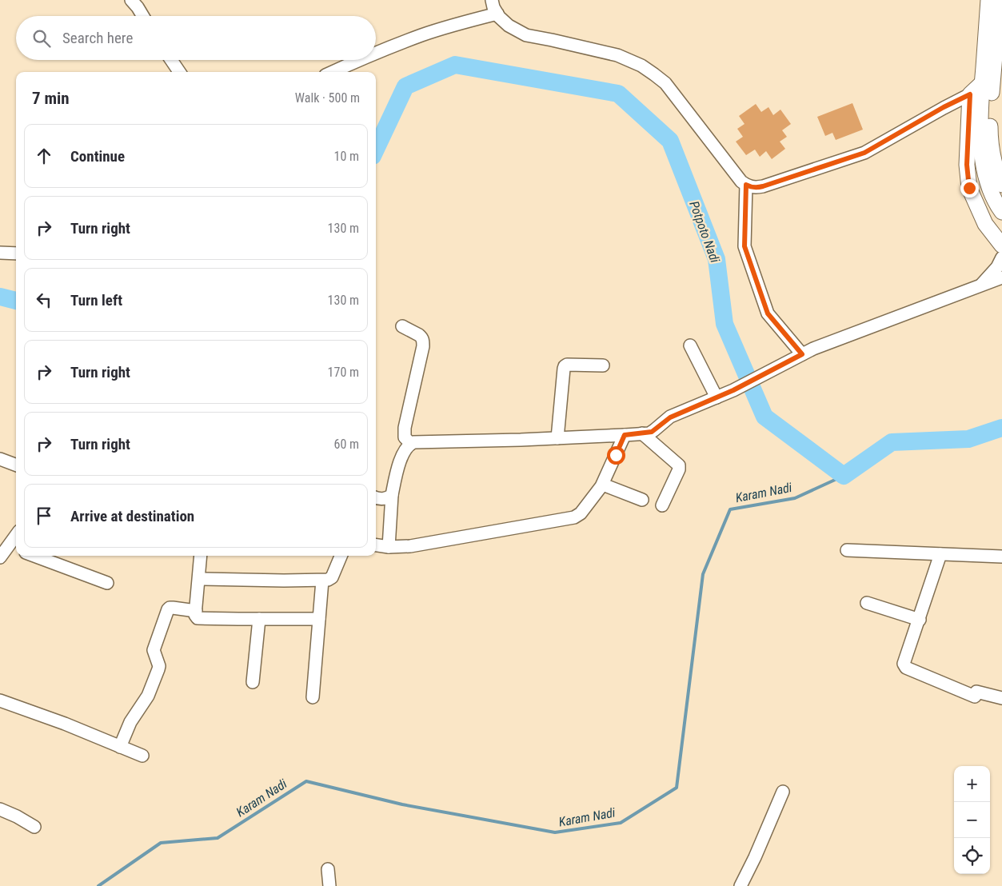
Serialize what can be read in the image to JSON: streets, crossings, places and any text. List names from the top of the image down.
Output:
{
  "water": ["Potpoto Nadi", "Karam Nadi"],
  "page": {
    "search": "Search here",
    "heading": ["7 min", "Walk · 500 m"],
    "list": [
      ["Continue", "10 m"],
      ["Turn right", "130 m"],
      ["Turn left", "130 m"],
      ["Turn right", "170 m"],
      ["Turn right", "60 m"],
      "Arrive at destination"
    ],
    "map_buttons": ["+", "−"]
  }
}
